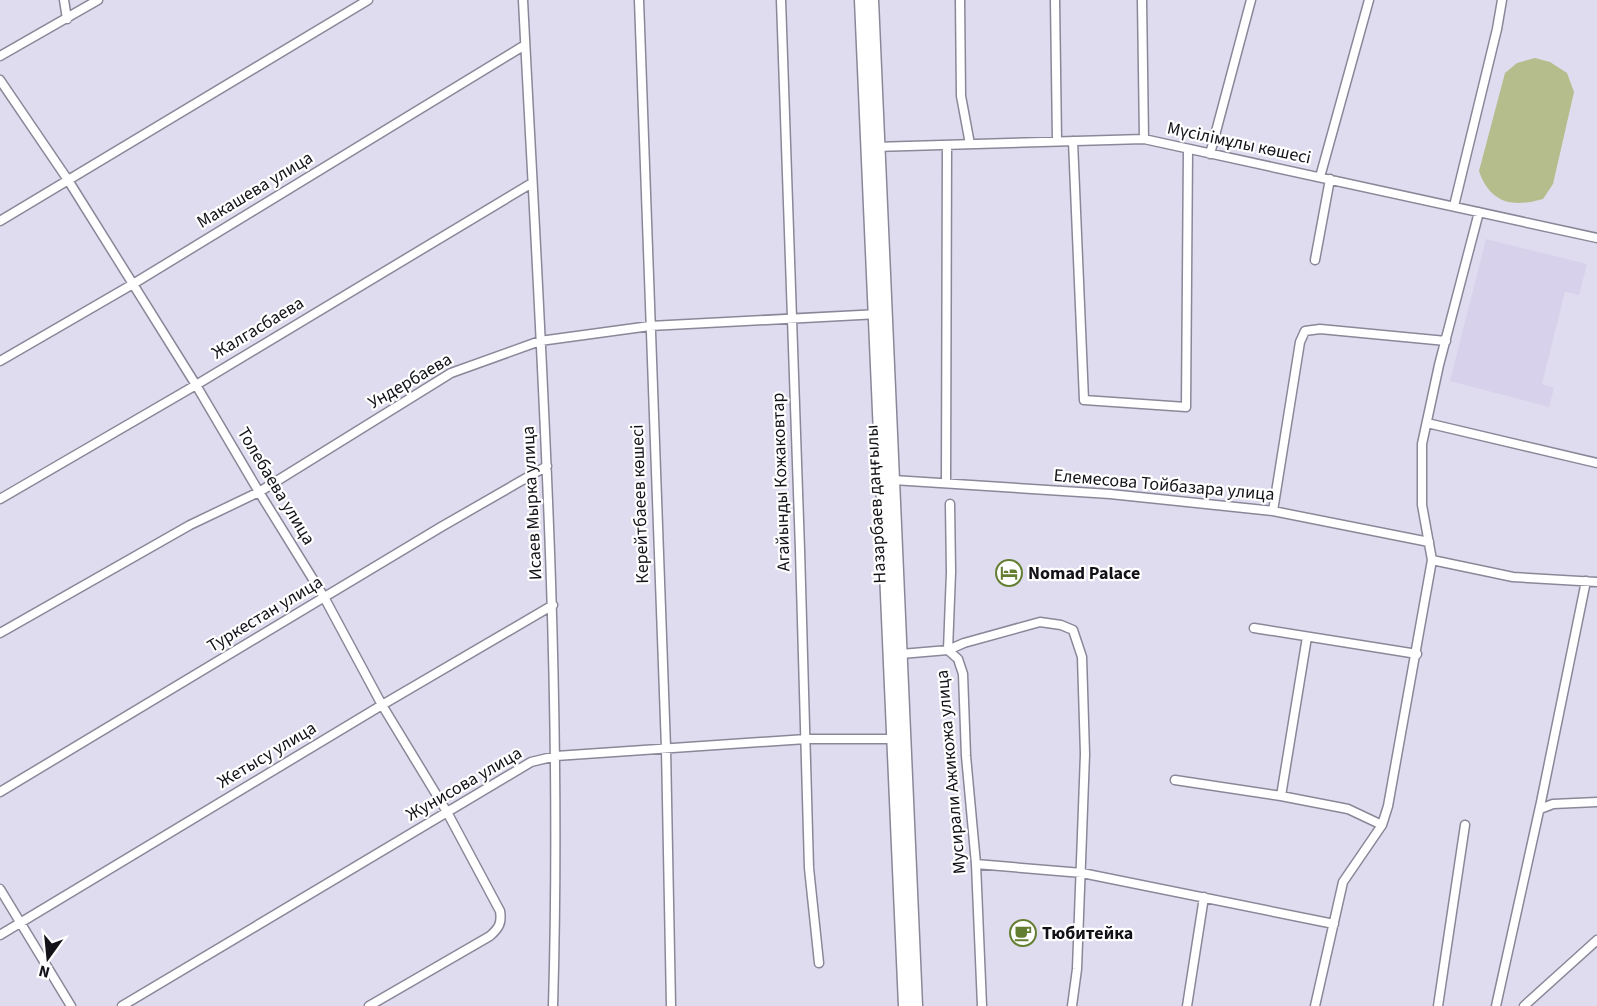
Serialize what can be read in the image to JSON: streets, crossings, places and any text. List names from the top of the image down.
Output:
{
  "streets": {
    "main road": ["Назарбаев даңғылы"],
    "street": [
      "Мүсілімұлы көшесі",
      "Макашева улица",
      "Жалгасбаева",
      "Ундербаева",
      "Агайынды Кожаковтар",
      "Елемесова Тойбазара улица",
      "Толебаева улица",
      "Исаев Мырка улица",
      "Керейтбаеев көшесі",
      "Туркестан улица",
      "Жетысу улица",
      "Мусирали Ажикожа улица",
      "Жунисова улица"
    ]
  },
  "crossings": [
    ["Мүсілімұлы көшесі", "Назарбаев даңғылы"],
    ["Макашева улица", "Толебаева улица"],
    ["Макашева улица", "Исаев Мырка улица"],
    ["Жалгасбаева", "Толебаева улица"],
    ["Жалгасбаева", "Исаев Мырка улица"],
    ["Ундербаева", "Агайынды Кожаковтар"],
    ["Ундербаева", "Толебаева улица"],
    ["Ундербаева", "Исаев Мырка улица"],
    ["Ундербаева", "Керейтбаеев көшесі"],
    ["Ундербаева", "Назарбаев даңғылы"],
    ["Агайынды Кожаковтар", "Жунисова улица"],
    ["Елемесова Тойбазара улица", "Назарбаев даңғылы"],
    ["Толебаева улица", "Туркестан улица"],
    ["Толебаева улица", "Жетысу улица"],
    ["Толебаева улица", "Жунисова улица"],
    ["Исаев Мырка улица", "Туркестан улица"],
    ["Исаев Мырка улица", "Жетысу улица"],
    ["Исаев Мырка улица", "Жунисова улица"],
    ["Керейтбаеев көшесі", "Жунисова улица"],
    ["Назарбаев даңғылы", "Жунисова улица"]
  ],
  "places": {
    "hotel": ["Nomad Palace"],
    "cafe": ["Тюбитейка"]
  },
  "north": "bottom"
}
